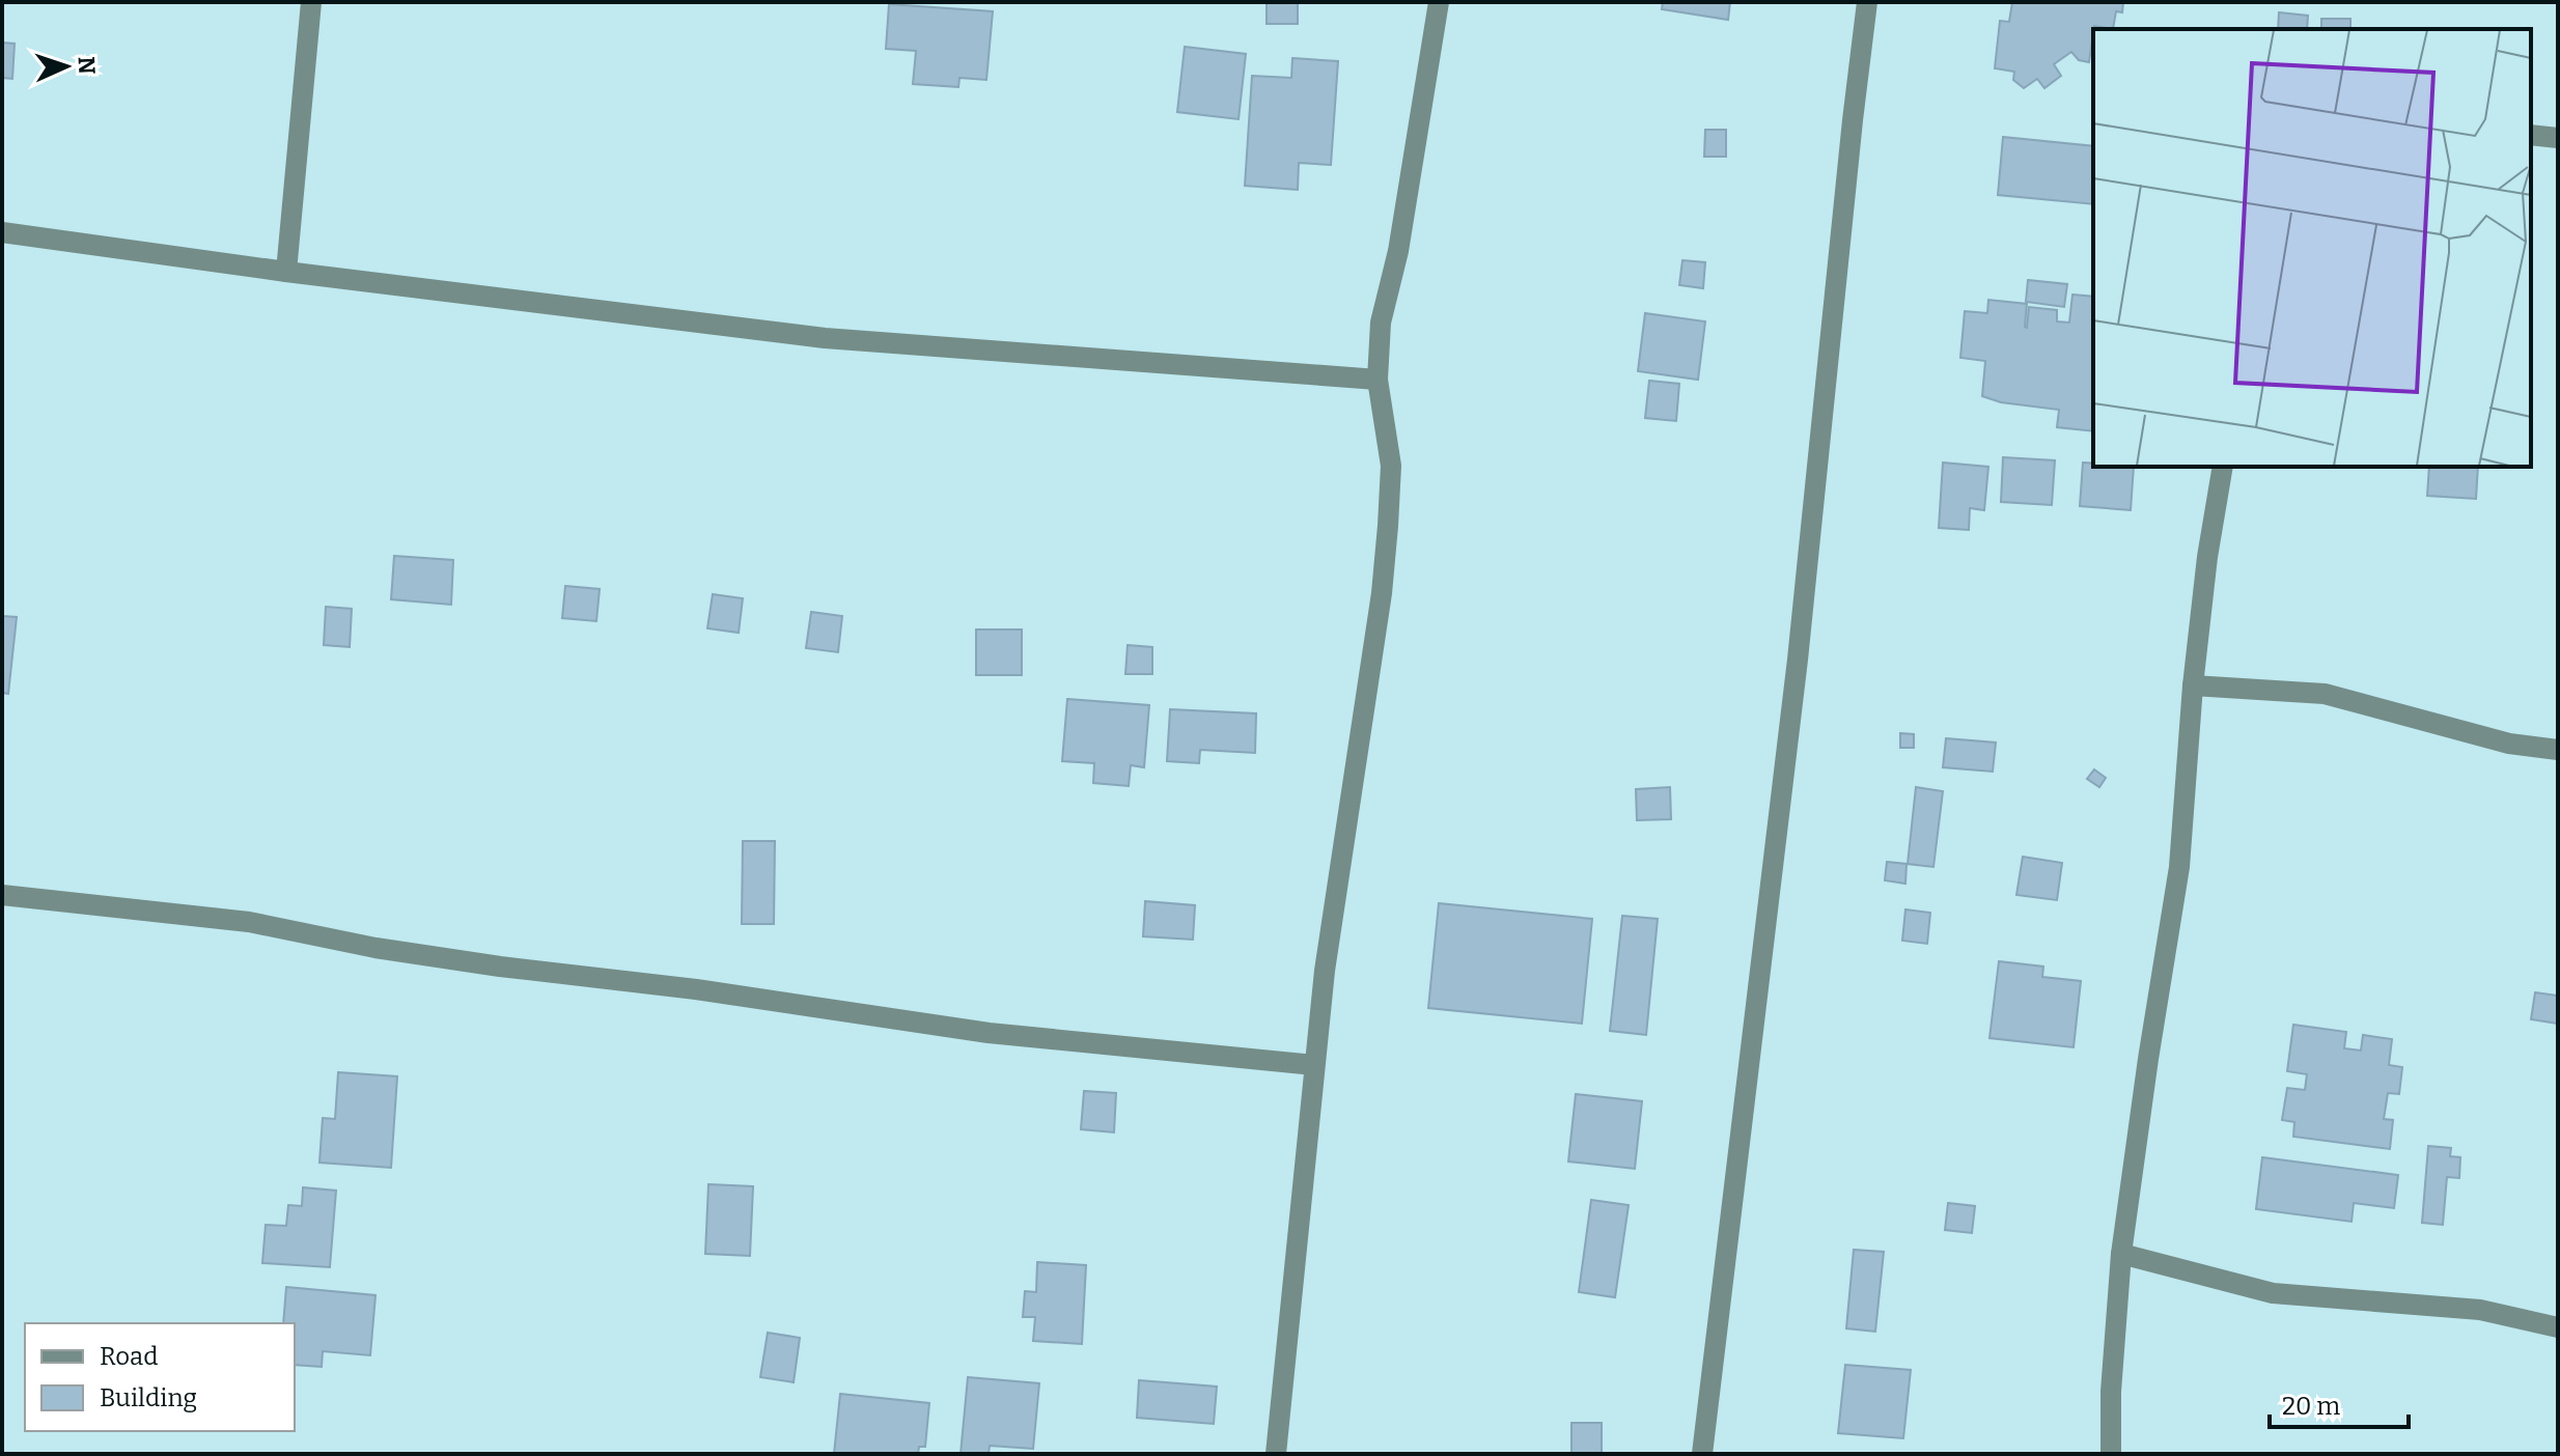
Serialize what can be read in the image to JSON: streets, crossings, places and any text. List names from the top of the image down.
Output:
{
  "legend": ["Road", "Building"],
  "scale_bar": "20 m",
  "north": "right"
}
